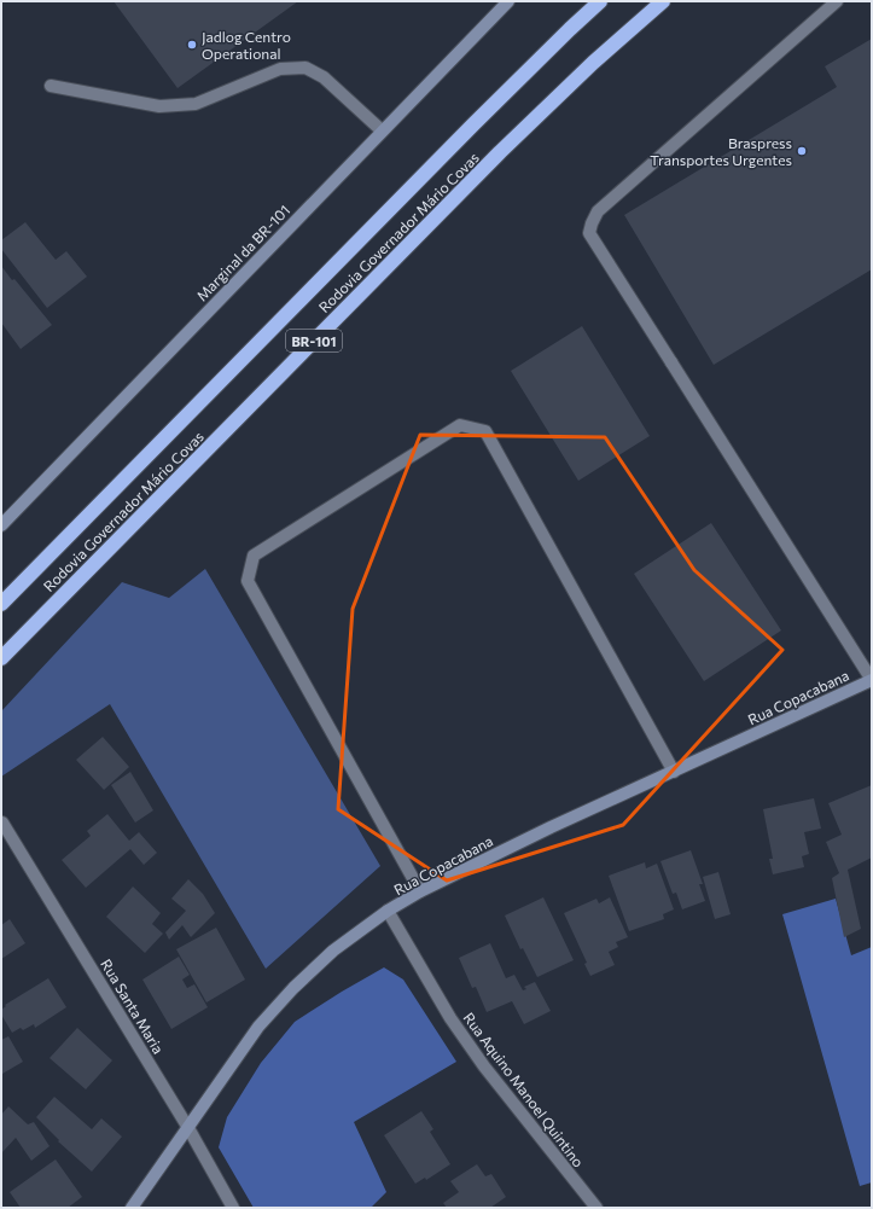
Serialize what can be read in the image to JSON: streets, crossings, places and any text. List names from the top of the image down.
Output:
{
  "streets": {
    "highway": ["Rodovia Governador Mário Covas", "BR-101"],
    "main road": ["Marginal da BR-101", "Rua Copacabana"],
    "street": ["Rua Santa Maria", "Rua Aquino Manoel Quintino"]
  },
  "crossings": [
    ["Rua Copacabana", "Rua Santa Maria"],
    ["Rua Copacabana", "Rua Aquino Manoel Quintino"]
  ],
  "places": ["Jadlog Centro Operational", "Braspress Transportes Urgentes"]
}
